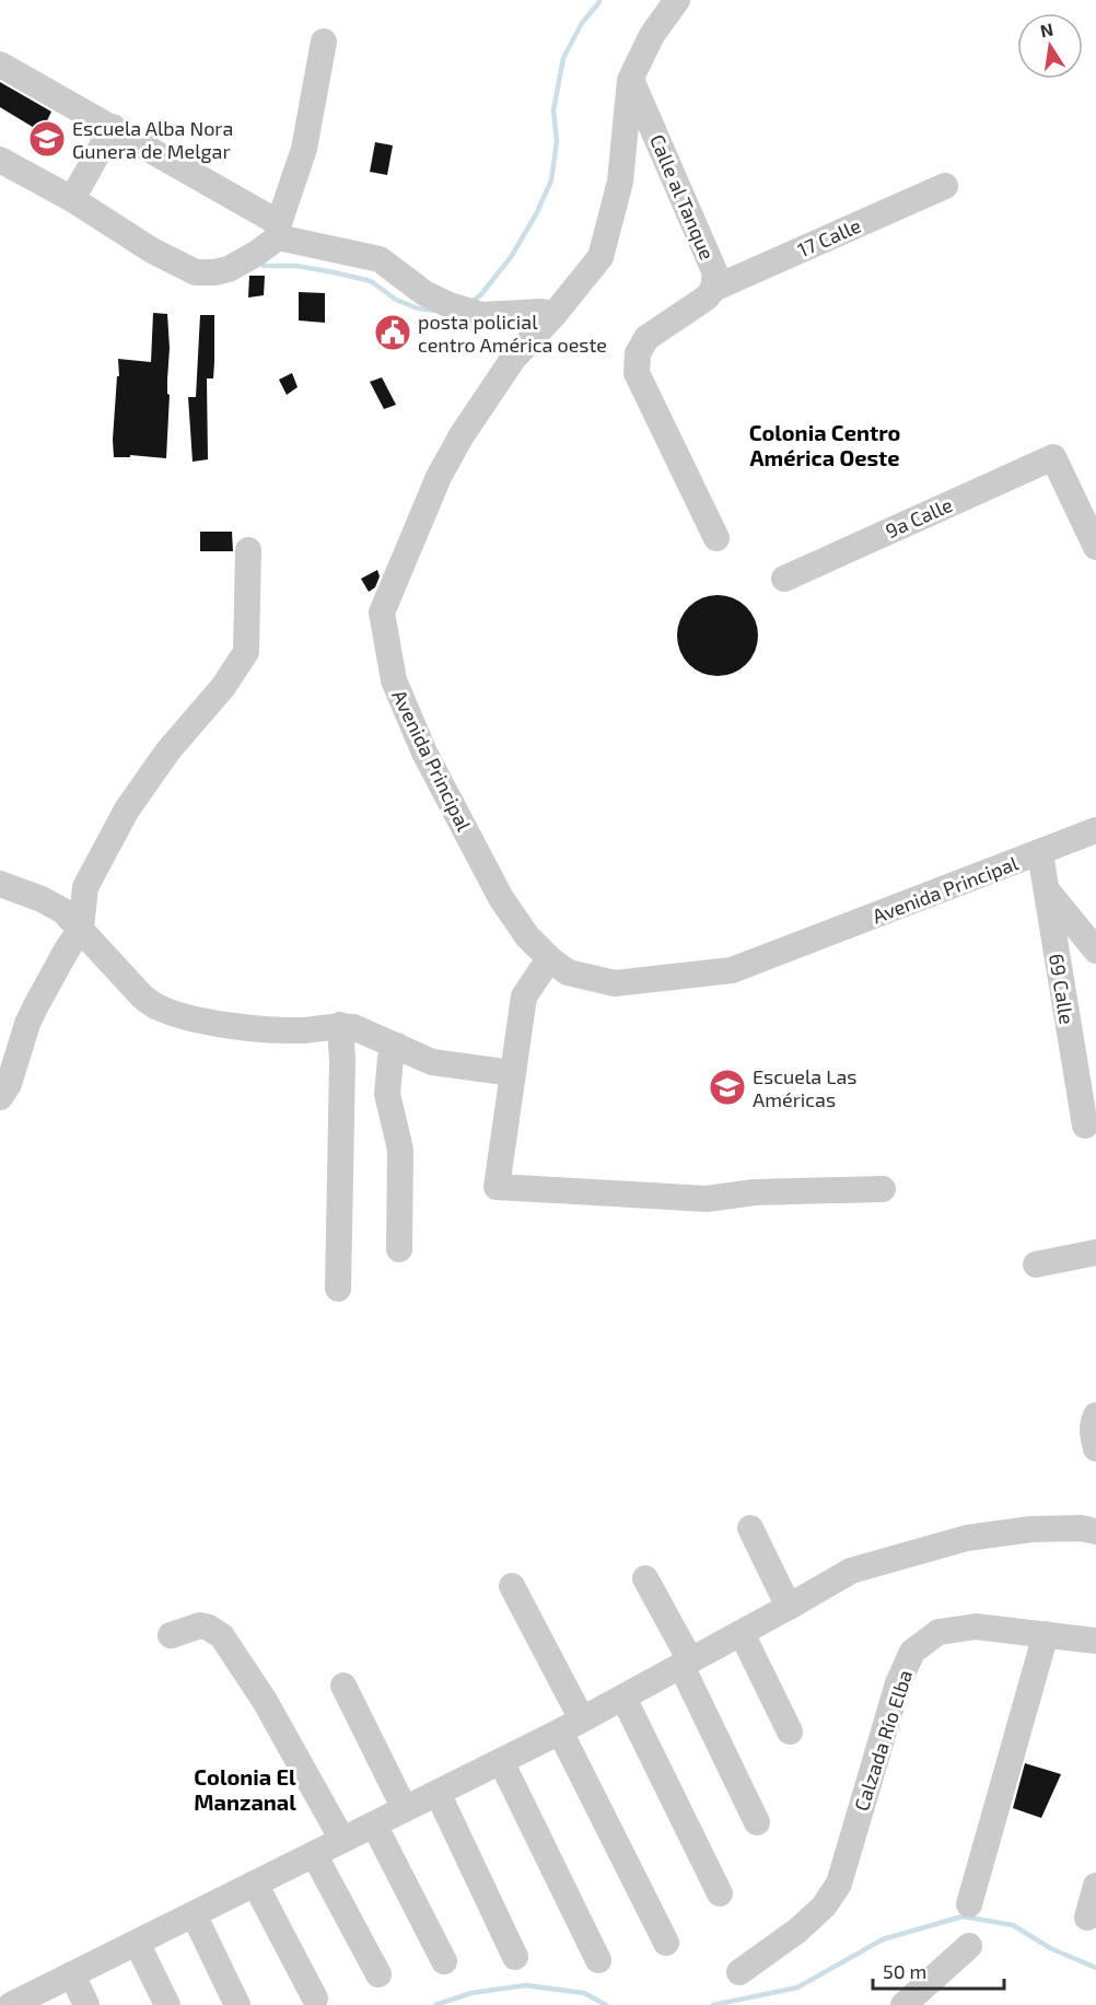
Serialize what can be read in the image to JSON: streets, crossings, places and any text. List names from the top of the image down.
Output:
{
  "streets": {
    "street": [
      "Calle al Tanque",
      "17 Calle",
      "9a Calle",
      "Avenida Principal",
      "69 Calle",
      "Calzada Río Elba"
    ]
  },
  "crossings": [
    ["Calle al Tanque", "17 Calle"],
    ["Calle al Tanque", "Avenida Principal"],
    ["Avenida Principal", "69 Calle"]
  ],
  "districts": ["Colonia Centro América Oeste", "Colonia El Manzanal"],
  "places": {
    "school or university": ["Escuela Alba Nora Gunera de Melgar", "Escuela Las Américas"],
    "public building": ["posta policial centro América oeste"]
  },
  "scale_bar": "50 m",
  "north": "top"
}
